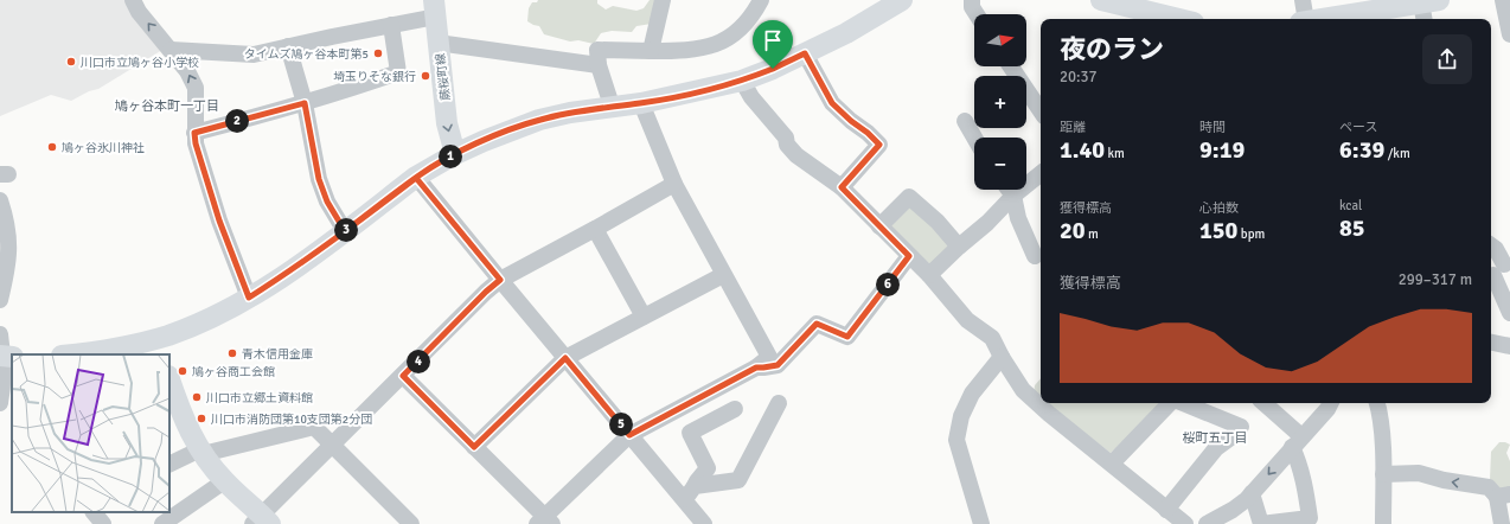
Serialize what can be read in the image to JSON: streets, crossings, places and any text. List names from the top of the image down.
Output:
{
  "streets": {
    "main road": ["蕨桜町線"]
  },
  "one_way": ["蕨桜町線"],
  "districts": ["鳩ヶ谷本町一丁目", "桜町五丁目"],
  "places": [
    "タイムズ鳩ヶ谷本町第5",
    "川口市立鳩ヶ谷小学校",
    "埼玉りそな銀行",
    "鳩ヶ谷氷川神社",
    "青木信用金庫",
    "鳩ヶ谷商工会館",
    "川口市立郷土資料館",
    "川口市消防団第10支団第2分団"
  ],
  "north": "right",
  "page": {
    "map_buttons": ["+", "−"],
    "heading": ["夜のラン", "20:37"],
    "stats": [
      ["距離", "1.40 km"],
      ["時間", "9:19"],
      ["ペース", "6:39 /km"],
      ["獲得標高", "20 m"],
      ["心拍数", "150 bpm"],
      ["kcal", "85"]
    ],
    "pins": [
      "2",
      "1",
      "3",
      "6",
      "4",
      "5"
    ],
    "chart": ["獲得標高", "299–317 m"]
  }
}
